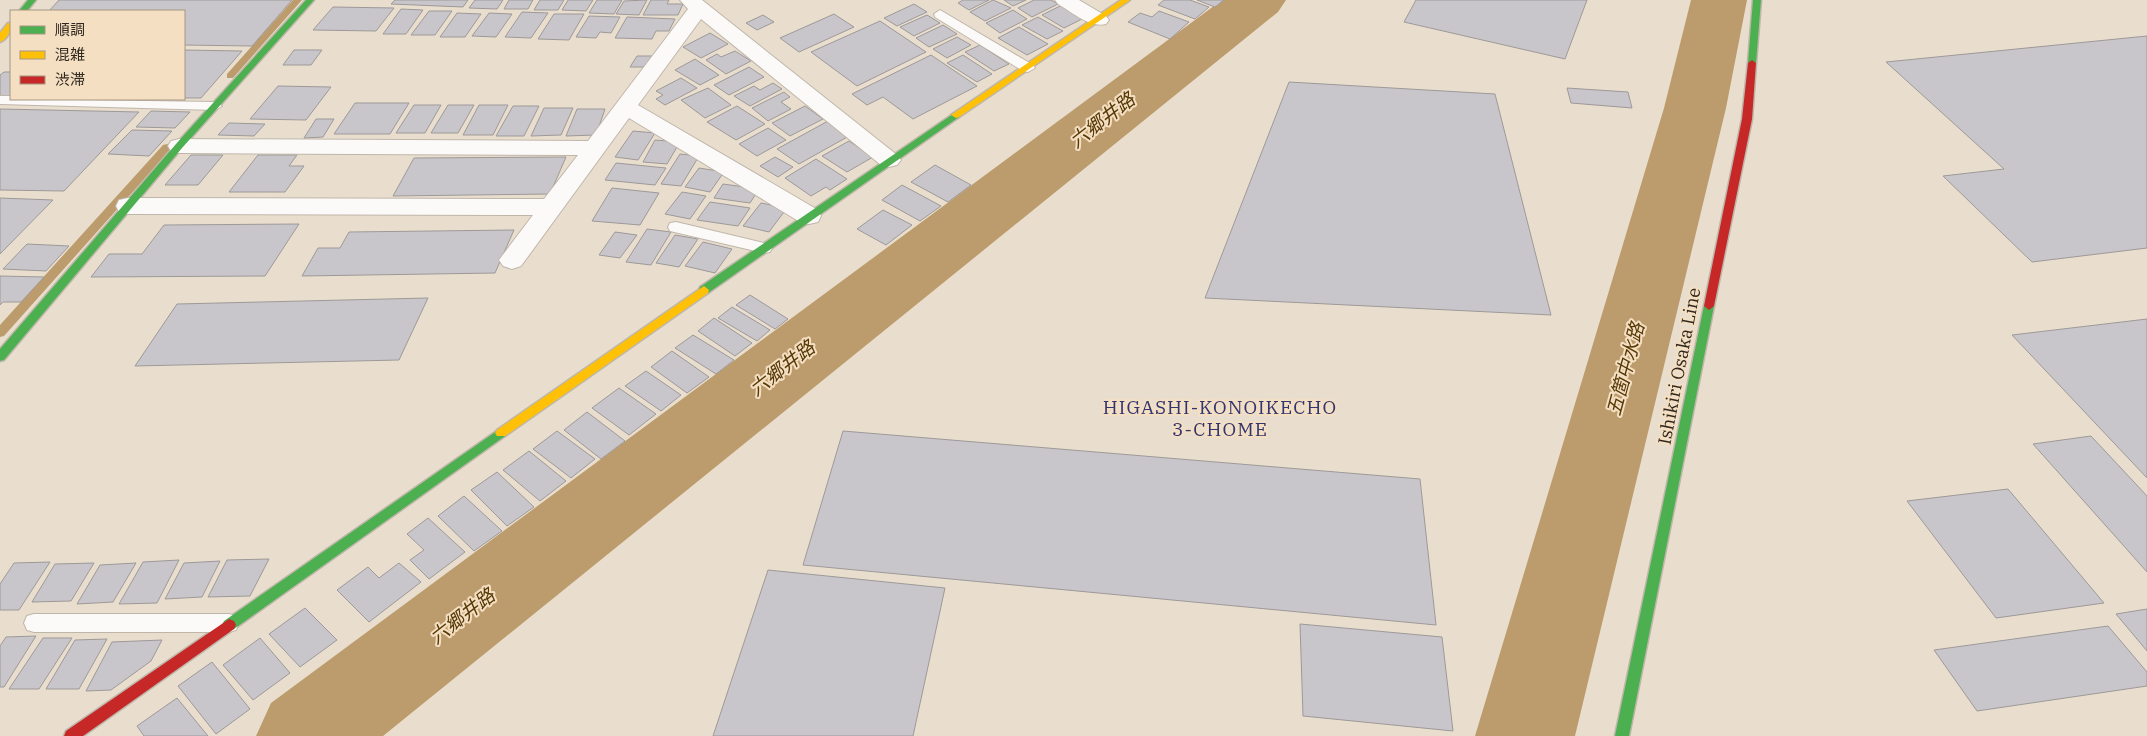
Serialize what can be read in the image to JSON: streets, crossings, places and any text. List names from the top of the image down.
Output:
{
  "streets": {
    "street": ["Ishikiri Osaka Line"]
  },
  "districts": ["HIGASHI-KONOIKECHO 3-CHOME"],
  "water": ["六郷井路", "五箇中水路"],
  "legend": ["順調", "混雑", "渋滞"]
}
